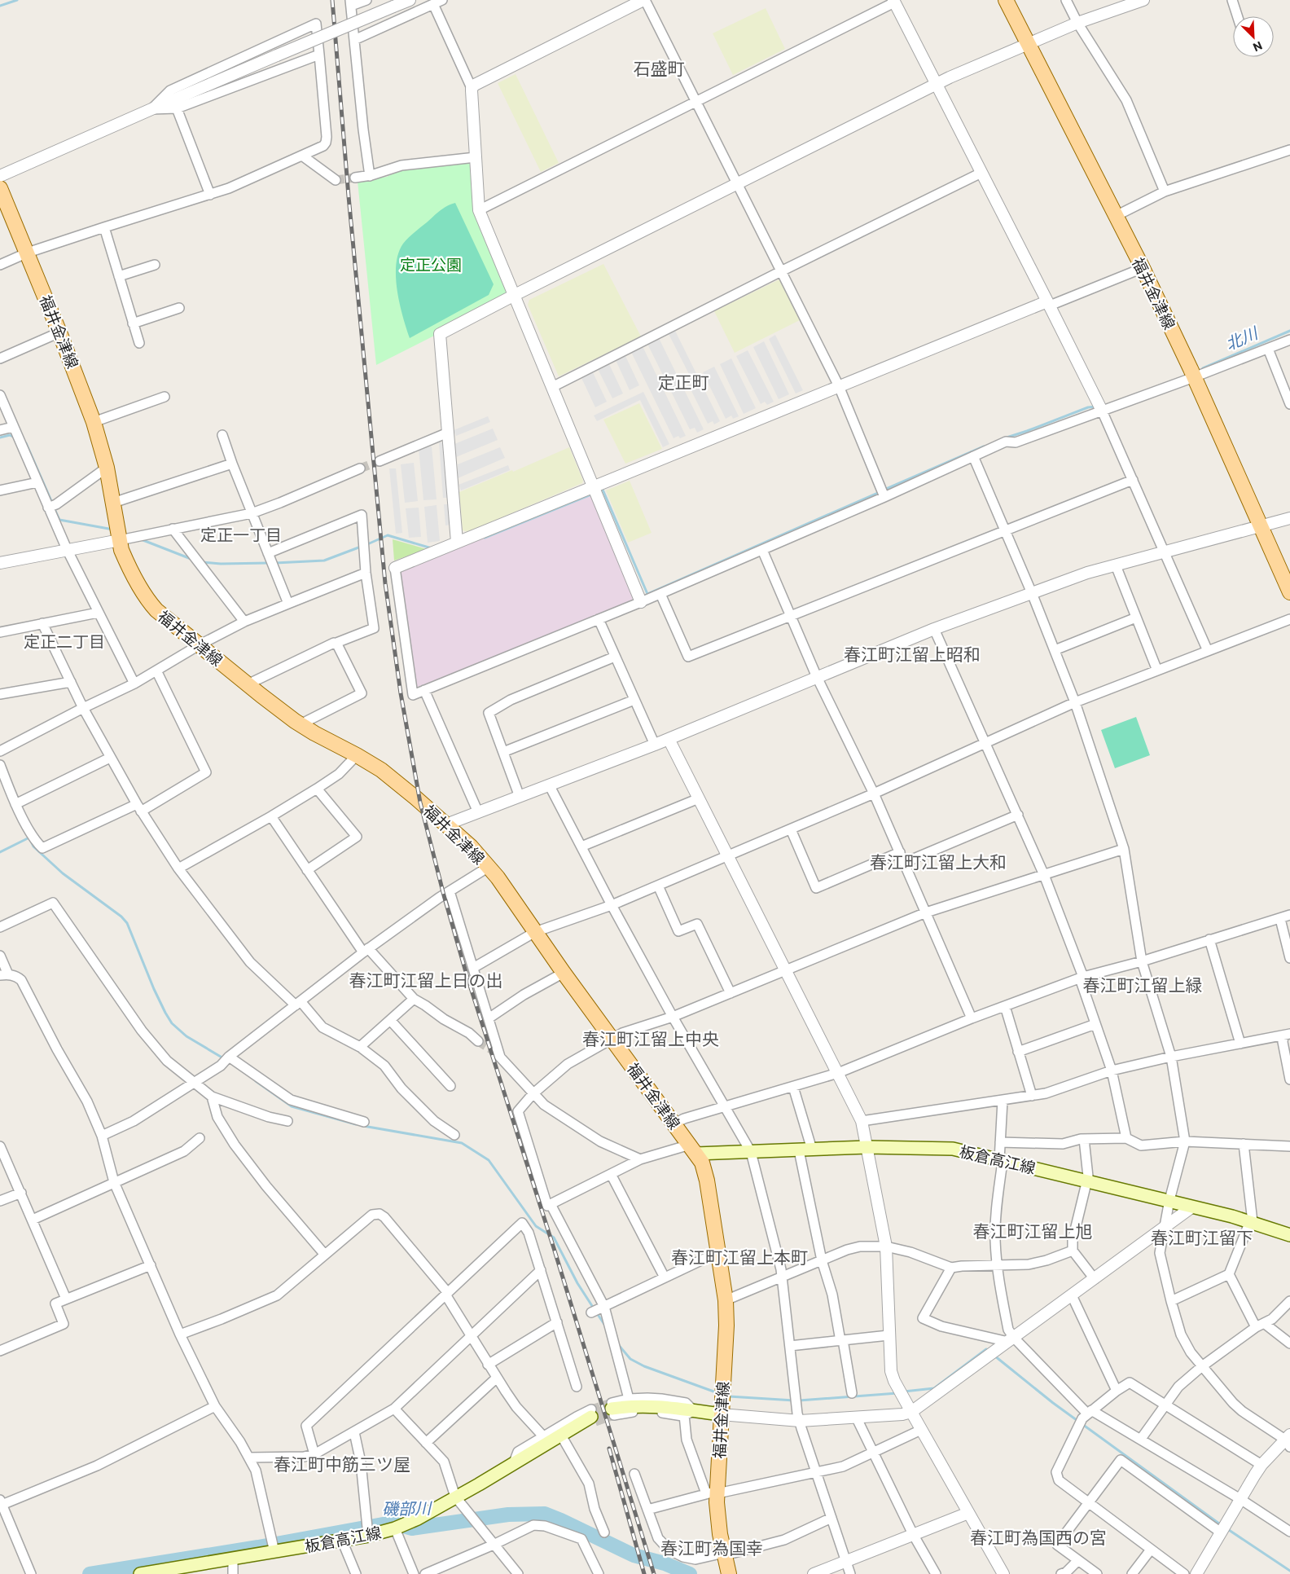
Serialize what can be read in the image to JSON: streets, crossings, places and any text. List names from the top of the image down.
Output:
{
  "streets": {
    "main road": ["福井金津線", "板倉高江線"]
  },
  "crossings": [
    ["福井金津線", "板倉高江線"]
  ],
  "districts": [
    "石盛町",
    "定正町",
    "定正一丁目",
    "定正二丁目",
    "春江町江留上昭和",
    "春江町江留上大和",
    "春江町江留上日の出",
    "春江町江留上緑",
    "春江町江留上中央",
    "春江町江留上旭",
    "春江町江留下",
    "春江町江留上本町",
    "春江町中筋三ツ屋",
    "春江町為国西の宮",
    "春江町為国幸"
  ],
  "water": ["北川", "磯部川"],
  "parks": ["定正公園"],
  "north": "bottom right"
}
